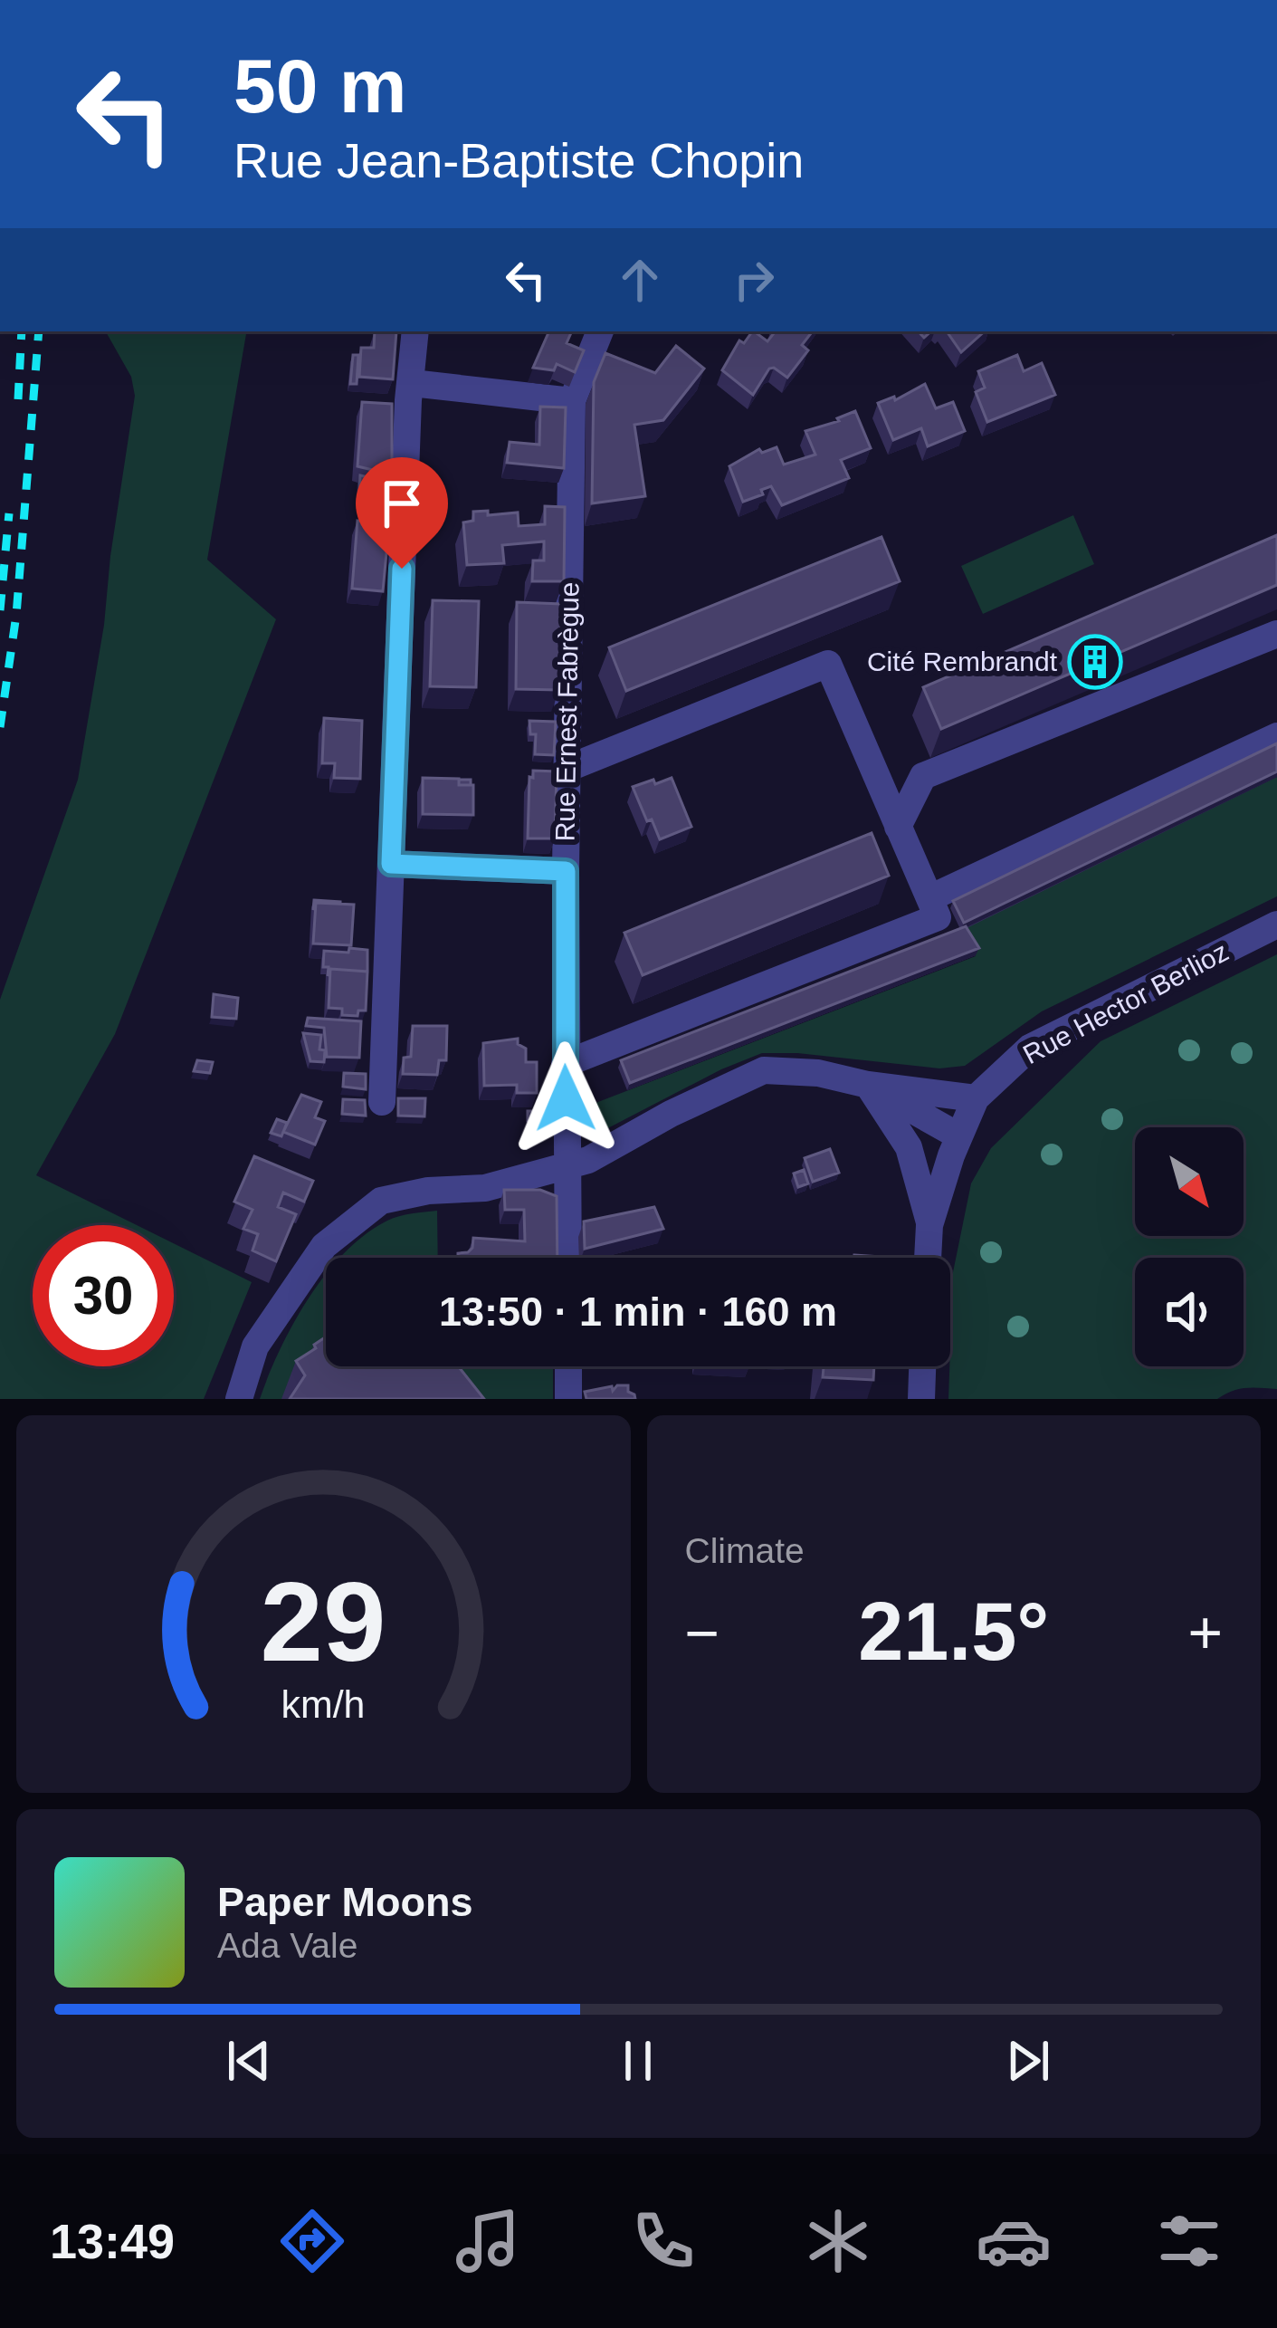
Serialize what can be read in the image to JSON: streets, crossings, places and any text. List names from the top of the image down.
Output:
{
  "streets": {
    "street": ["Rue Ernest Fabrègue", "Rue Hector Berlioz"]
  },
  "places": {
    "building": ["Cité Rembrandt"]
  },
  "north": "bottom right",
  "page": {
    "turn": ["50 m", "Rue Jean-Baptiste Chopin"],
    "limit": "30",
    "trip": "13:50 · 1 min · 160 m",
    "tile": "Climate",
    "heat": ["−", "21.5°", "+"],
    "song": ["Paper Moons", "Ada Vale"],
    "tabs": "13:49",
    "gauge": ["29", "km/h"]
  }
}
